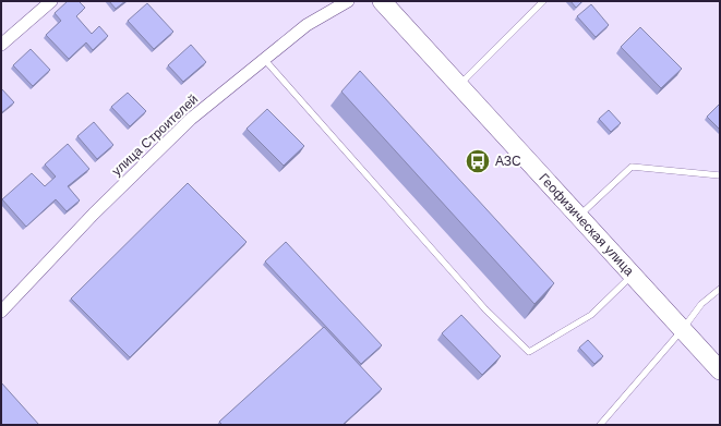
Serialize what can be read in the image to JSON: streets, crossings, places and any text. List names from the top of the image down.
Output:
{
  "streets": {
    "main road": ["Геофизическая улица"],
    "street": ["улица Строителей"]
  },
  "places": {
    "bus stop": ["АЗС"]
  }
}
